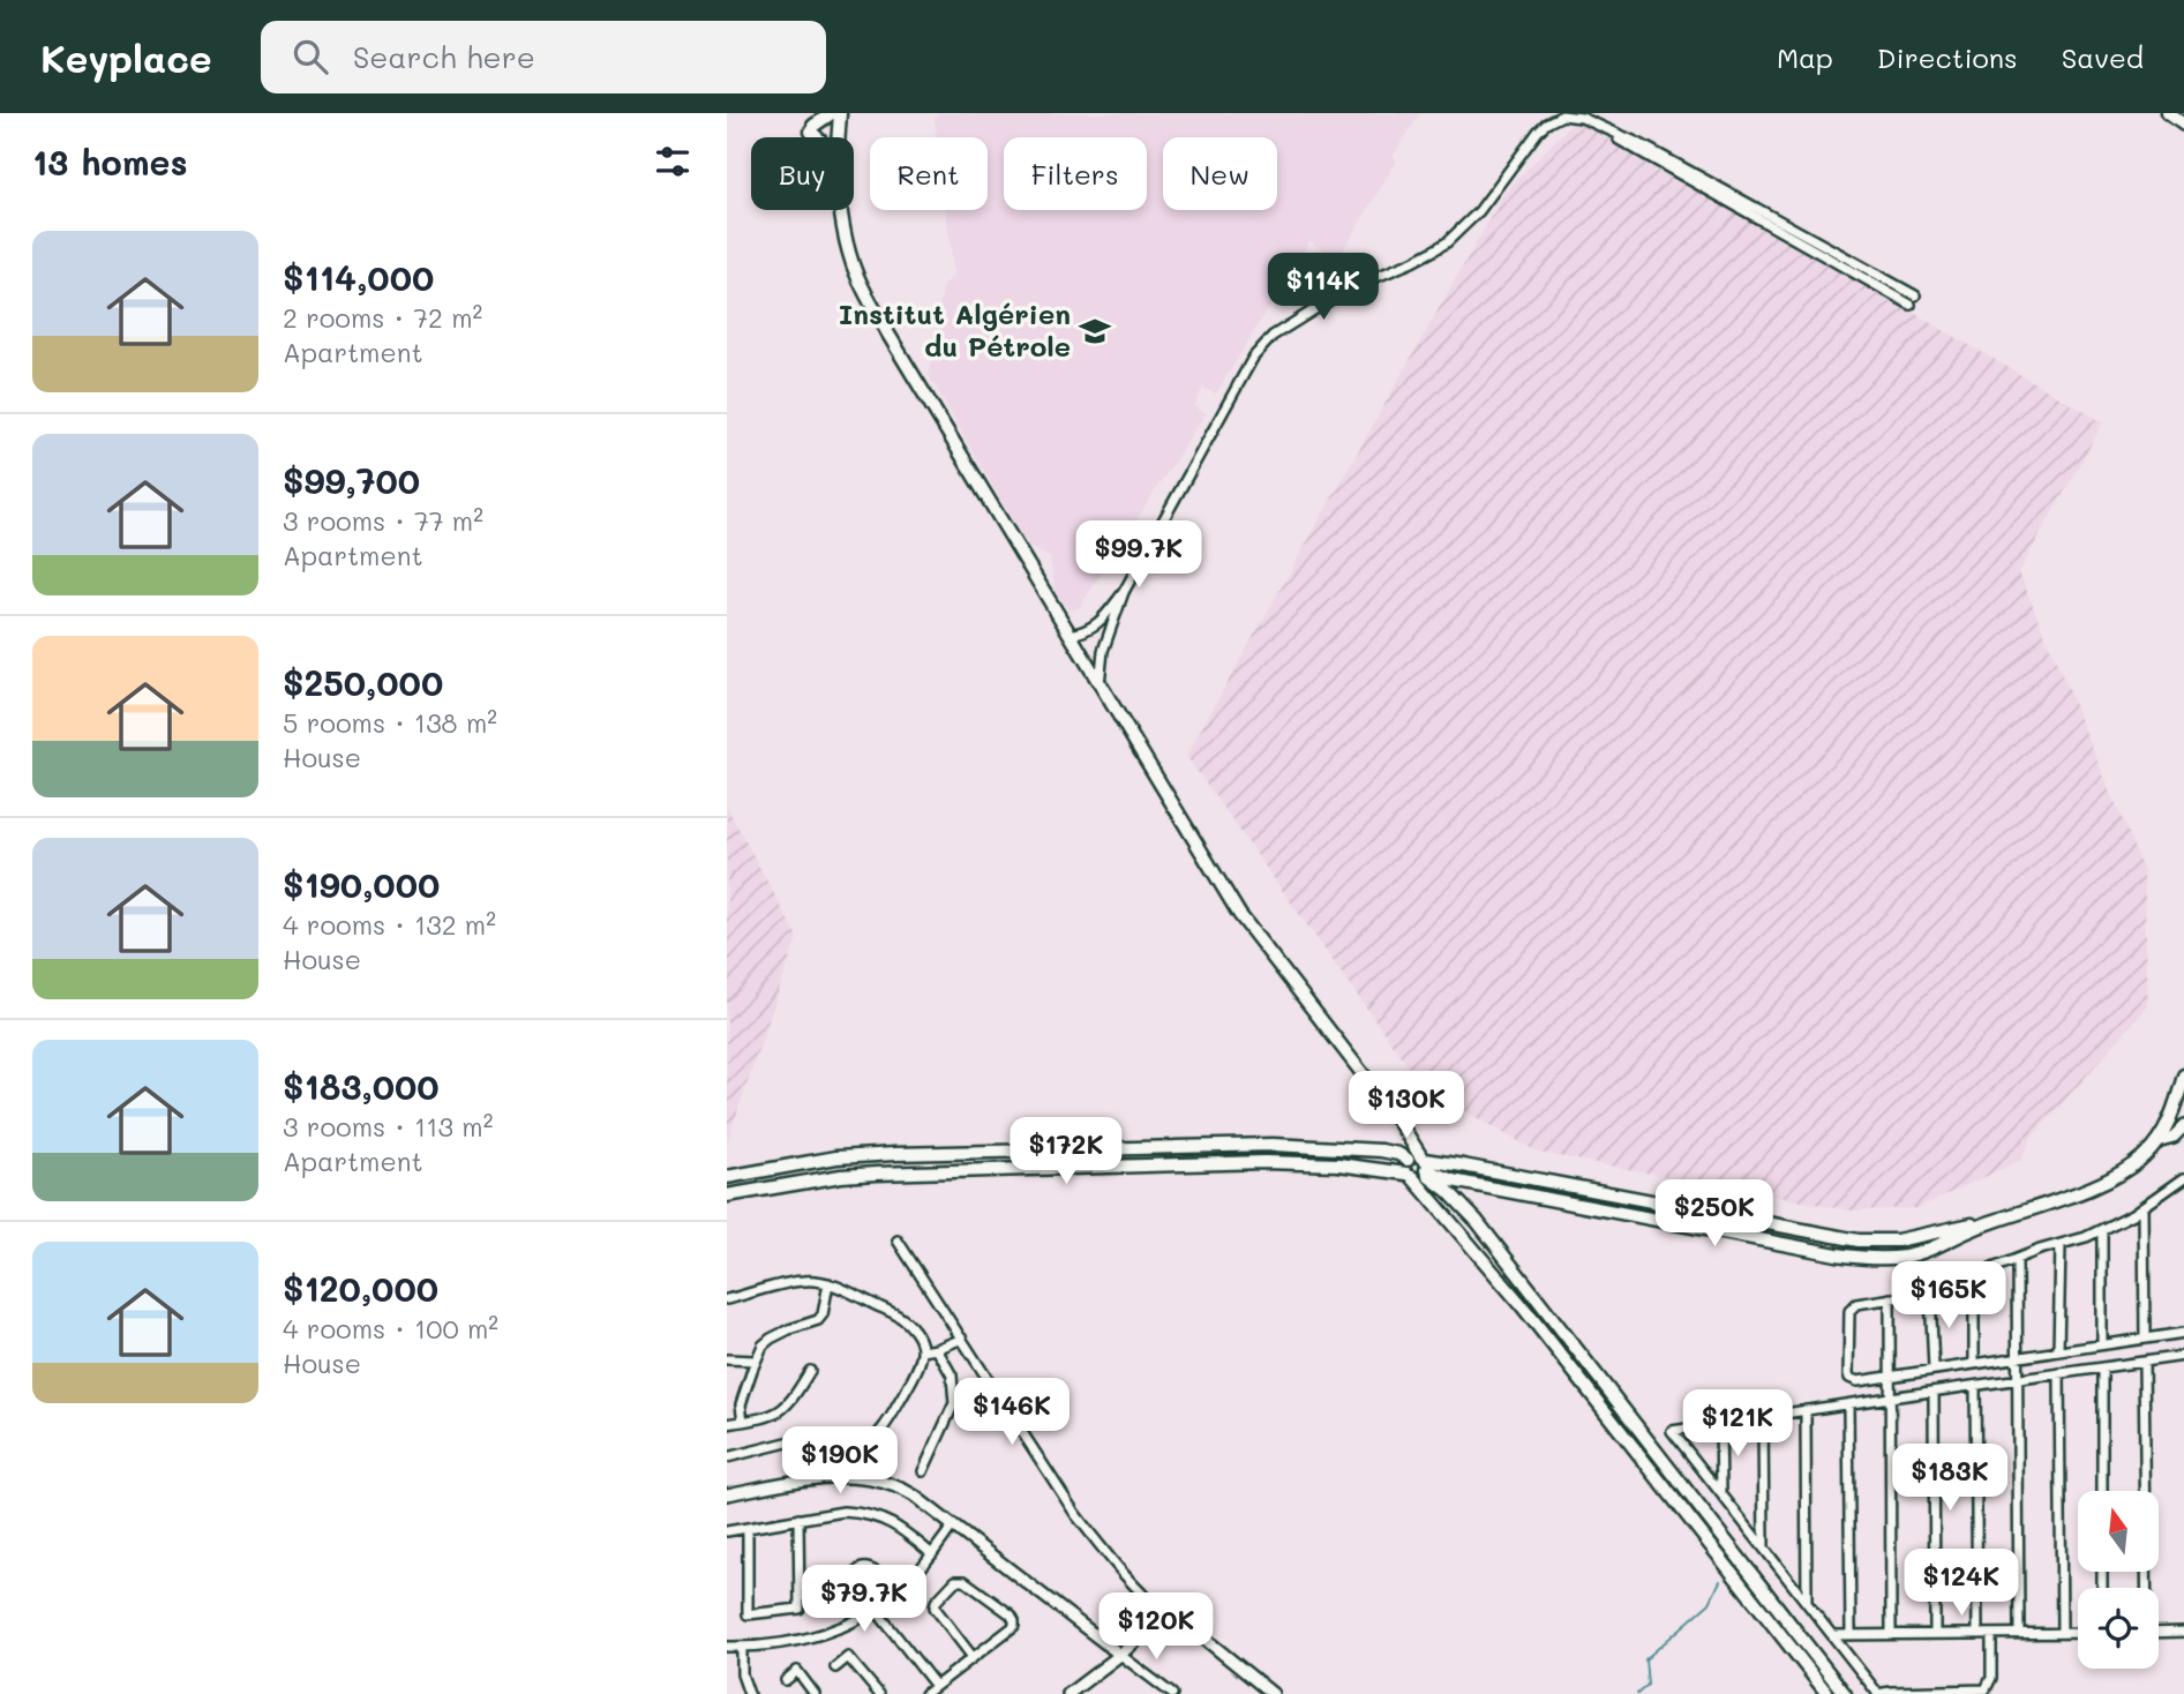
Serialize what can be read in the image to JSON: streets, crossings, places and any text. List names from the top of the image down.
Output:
{
  "places": {
    "school or university": ["Institut Algérien du Pétrole"]
  },
  "north": "top",
  "page": {
    "header": "Keyplace",
    "search": "Search here",
    "nav": ["Map", "Directions", "Saved"],
    "heading": "13 homes",
    "chip": [
      "Buy",
      "Rent",
      "Filters",
      "New"
    ],
    "list": [
      {
        "name": "$114,000",
        "note": "2 rooms · 72 m² · Apartment"
      },
      {
        "name": "$99,700",
        "note": "3 rooms · 77 m² · Apartment"
      },
      {
        "name": "$250,000",
        "note": "5 rooms · 138 m² · House"
      },
      {
        "name": "$190,000",
        "note": "4 rooms · 132 m² · House"
      },
      {
        "name": "$183,000",
        "note": "3 rooms · 113 m² · Apartment"
      },
      {
        "name": "$120,000",
        "note": "4 rooms · 100 m² · House"
      }
    ],
    "price": [
      "$114K",
      "$99.7K",
      "$130K",
      "$172K",
      "$250K",
      "$165K",
      "$146K",
      "$121K",
      "$190K",
      "$183K",
      "$124K",
      "$79.7K",
      "$120K"
    ]
  }
}
